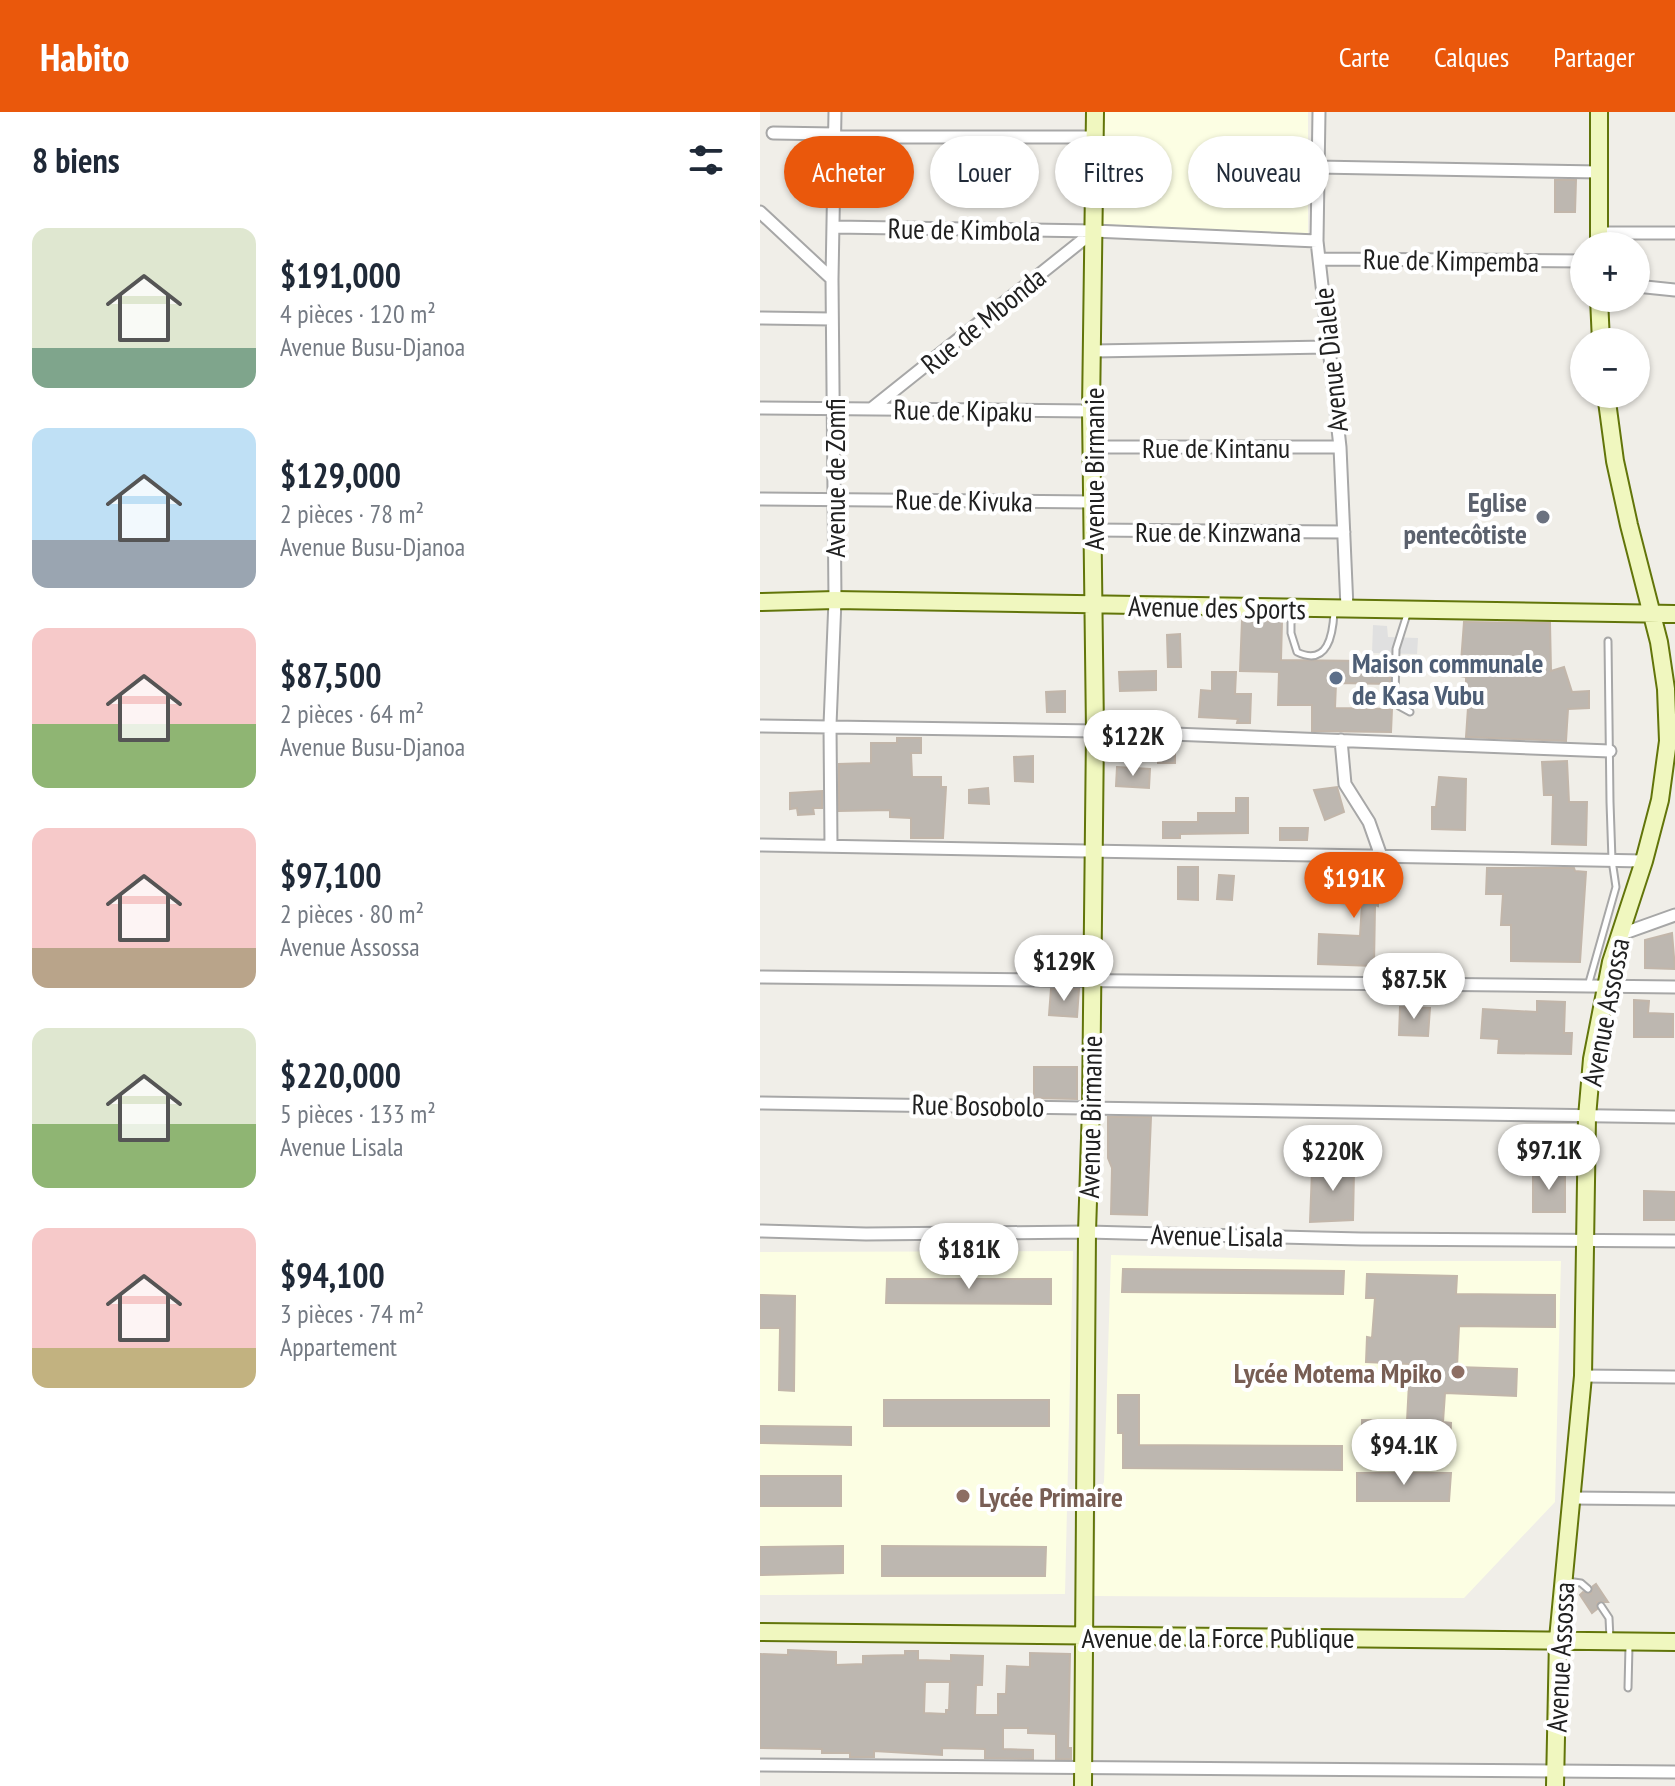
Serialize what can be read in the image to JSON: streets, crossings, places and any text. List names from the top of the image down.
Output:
{
  "streets": {
    "street": [
      "Rue de Kimbola",
      "Rue de Kimpemba",
      "Rue de Mbonda",
      "Avenue Dialele",
      "Rue de Kipaku",
      "Rue de Kintanu",
      "Avenue Birmanie",
      "Avenue de Zomfi",
      "Rue de Kivuka",
      "Rue de Kinzwana",
      "Avenue des Sports",
      "Avenue Assossa",
      "Rue Bosobolo",
      "Avenue Lisala",
      "Avenue de la Force Publique"
    ]
  },
  "crossings": [
    ["Rue de Kimbola", "Rue de Mbonda"],
    ["Rue de Kimbola", "Avenue Birmanie"],
    ["Rue de Kimbola", "Avenue de Zomfi"],
    ["Rue de Kimpemba", "Avenue Dialele"],
    ["Rue de Mbonda", "Rue de Kipaku"],
    ["Rue de Mbonda", "Avenue Birmanie"],
    ["Avenue Dialele", "Rue de Kintanu"],
    ["Avenue Dialele", "Rue de Kinzwana"],
    ["Avenue Dialele", "Avenue des Sports"],
    ["Rue de Kipaku", "Avenue Birmanie"],
    ["Rue de Kipaku", "Avenue de Zomfi"],
    ["Rue de Kintanu", "Avenue Birmanie"],
    ["Avenue Birmanie", "Rue de Kivuka"],
    ["Avenue Birmanie", "Rue de Kinzwana"],
    ["Avenue Birmanie", "Avenue des Sports"],
    ["Avenue Birmanie", "Rue Bosobolo"],
    ["Avenue Birmanie", "Avenue Lisala"],
    ["Avenue Birmanie", "Avenue de la Force Publique"],
    ["Avenue de Zomfi", "Rue de Kivuka"],
    ["Avenue de Zomfi", "Avenue des Sports"],
    ["Avenue des Sports", "Avenue Assossa"],
    ["Avenue Assossa", "Rue Bosobolo"],
    ["Avenue Assossa", "Avenue Lisala"],
    ["Avenue Assossa", "Avenue de la Force Publique"]
  ],
  "places": [
    "Eglise pentecôtiste",
    "Maison communale de Kasa Vubu",
    "Lycée Motema Mpiko",
    "Lycée Primaire"
  ],
  "page": {
    "header": "Habito",
    "nav": ["Carte", "Calques", "Partager"],
    "heading": "8 biens",
    "chip": [
      "Acheter",
      "Louer",
      "Filtres",
      "Nouveau"
    ],
    "list": [
      {
        "name": "$191,000",
        "note": "4 pièces · 120 m² · Avenue Busu-Djanoa"
      },
      {
        "name": "$129,000",
        "note": "2 pièces · 78 m² · Avenue Busu-Djanoa"
      },
      {
        "name": "$87,500",
        "note": "2 pièces · 64 m² · Avenue Busu-Djanoa"
      },
      {
        "name": "$97,100",
        "note": "2 pièces · 80 m² · Avenue Assossa"
      },
      {
        "name": "$220,000",
        "note": "5 pièces · 133 m² · Avenue Lisala"
      },
      {
        "name": "$94,100",
        "note": "3 pièces · 74 m² · Appartement"
      }
    ],
    "map_buttons": ["+", "−"],
    "price": [
      "$122K",
      "$191K",
      "$129K",
      "$87.5K",
      "$97.1K",
      "$220K",
      "$181K",
      "$94.1K"
    ]
  }
}
